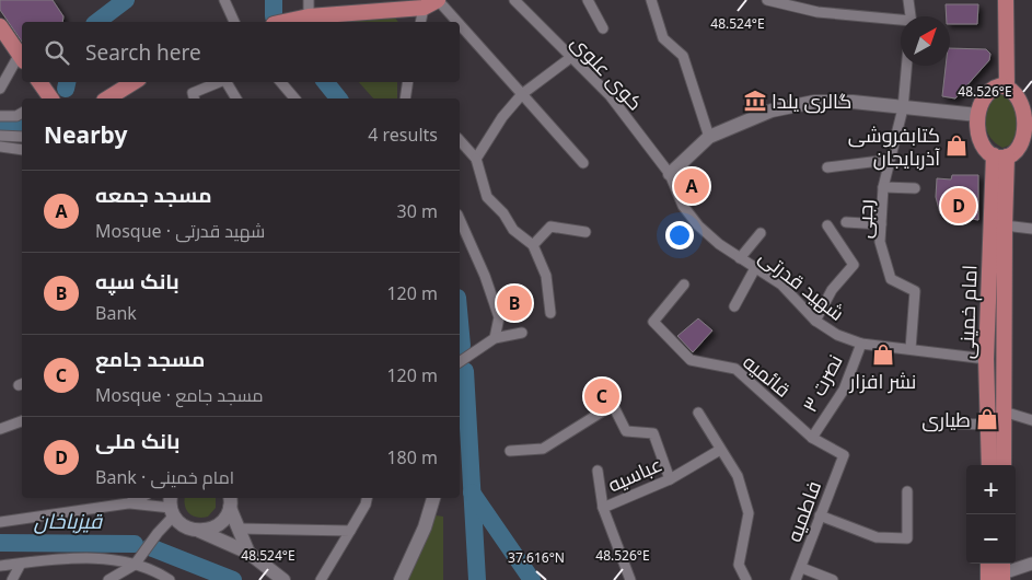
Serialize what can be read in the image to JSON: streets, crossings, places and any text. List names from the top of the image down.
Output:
{
  "streets": {
    "main road": ["امام خمینی"],
    "street": [
      "کوی علوی",
      "رجبی",
      "شهید قدرتی",
      "قائمیه",
      "نصرت ۳",
      "عباسیه",
      "فاطمیه"
    ]
  },
  "crossings": [
    ["کوی علوی", "شهید قدرتی"],
    ["رجبی", "شهید قدرتی"],
    ["شهید قدرتی", "امام خمینی"],
    ["شهید قدرتی", "نصرت ۳"],
    ["قائمیه", "نصرت ۳"],
    ["قائمیه", "فاطمیه"]
  ],
  "water": ["قیزباخان"],
  "places": {
    "museum": ["گالری یلدا"],
    "shop": ["کتابفروشی آذربایجان", "نشر افزار", "طیاری"]
  },
  "north": "top right",
  "page": {
    "search": "Search here",
    "heading": ["Nearby", "4 results"],
    "pins": [
      "A",
      "D",
      "B",
      "C"
    ],
    "list": [
      {
        "mark": "A",
        "name": "مسجد جمعه",
        "note": "Mosque · شهید قدرتی",
        "value": "30 m"
      },
      {
        "mark": "B",
        "name": "بانک سپه",
        "note": "Bank",
        "value": "120 m"
      },
      {
        "mark": "C",
        "name": "مسجد جامع",
        "note": "Mosque · مسجد جامع",
        "value": "120 m"
      },
      {
        "mark": "D",
        "name": "بانک ملی",
        "note": "Bank · امام خمینی",
        "value": "180 m"
      }
    ],
    "map_buttons": ["+", "−"]
  },
  "coordinates": ["48.524°E", "48.526°E", "37.616°N"]
}
